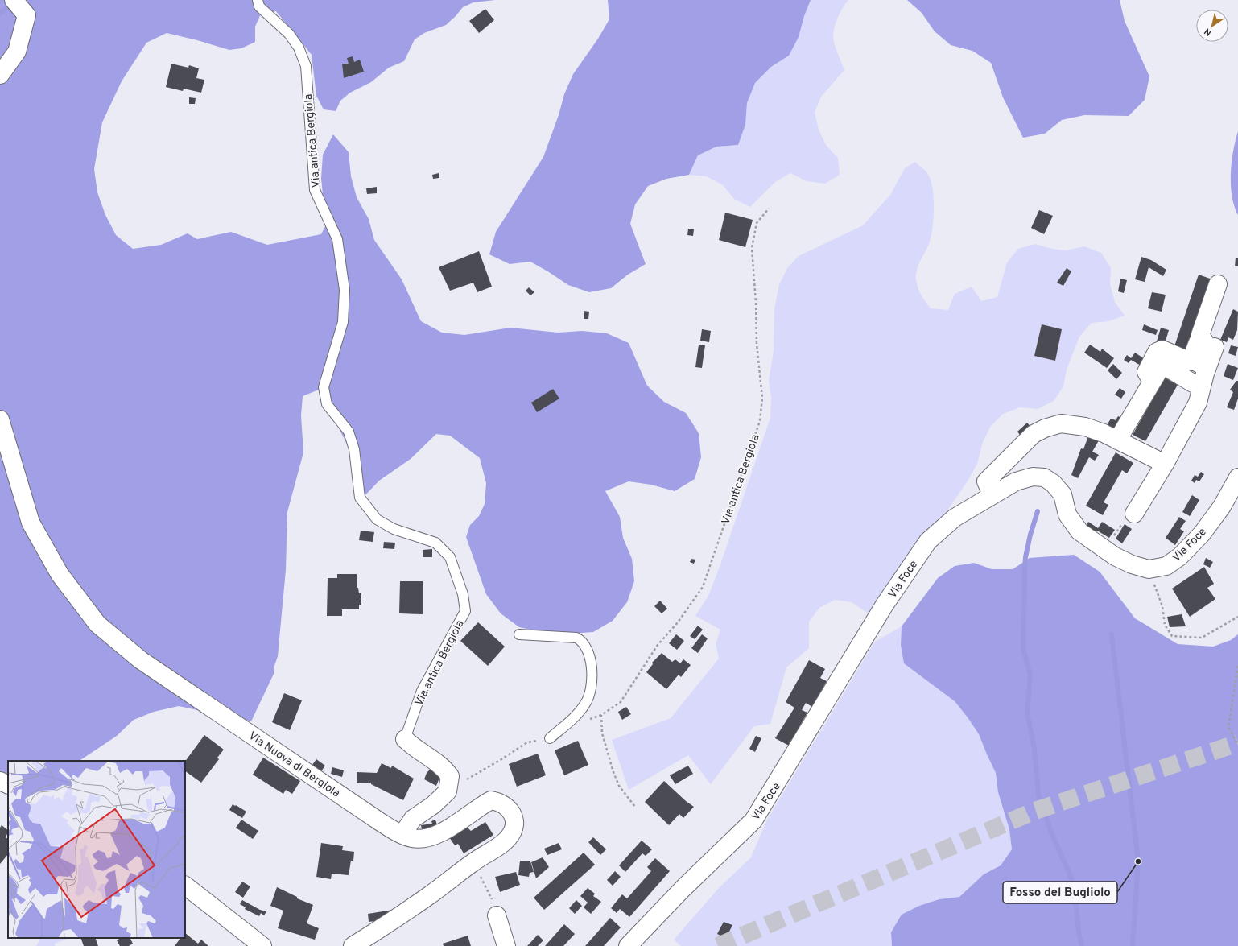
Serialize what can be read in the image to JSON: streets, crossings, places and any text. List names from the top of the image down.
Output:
{
  "streets": {
    "street": ["Via antica Bergiola", "Via Foce", "Via Nuova di Bergiola"]
  },
  "places": ["Fosso del Bugliolo"],
  "north": "bottom left"
}
